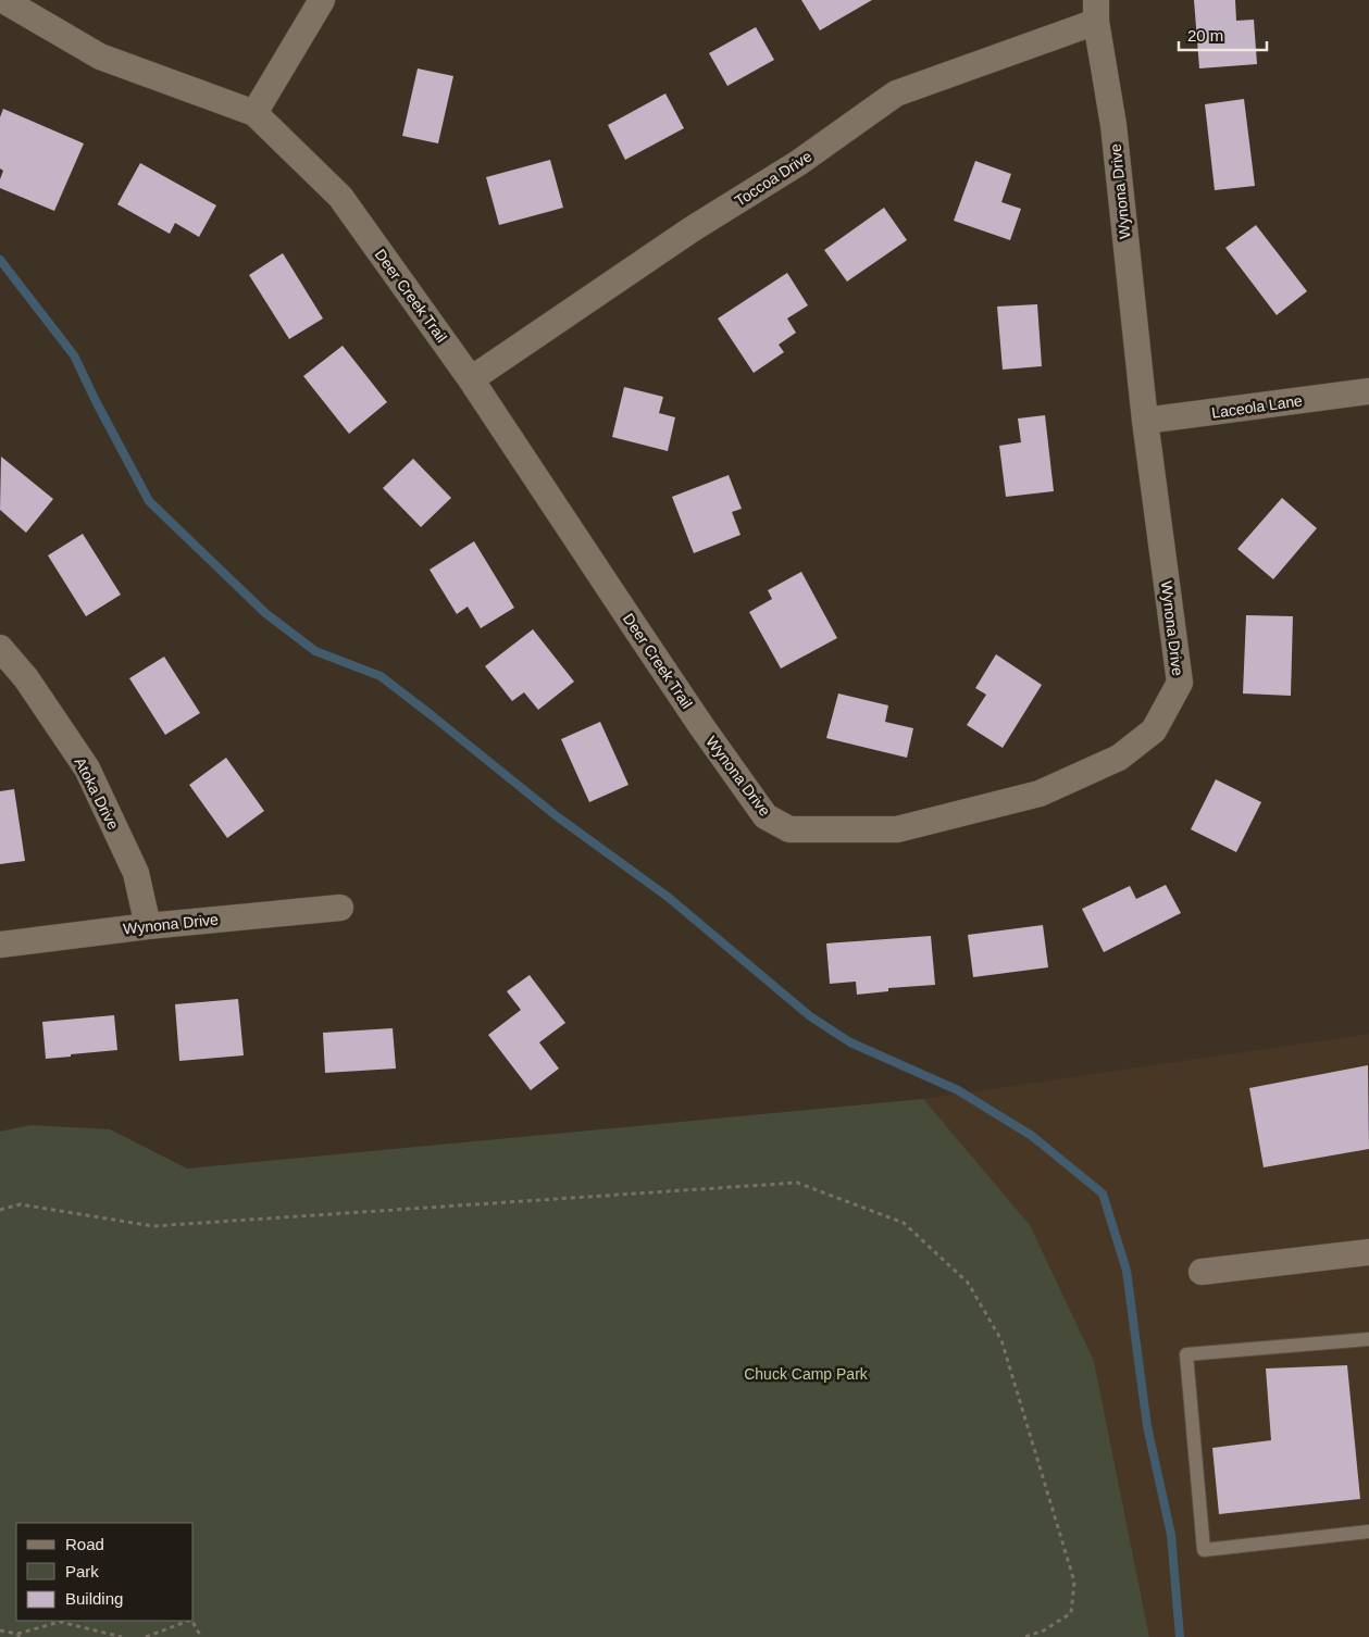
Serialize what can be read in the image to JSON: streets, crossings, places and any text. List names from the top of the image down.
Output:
{
  "streets": {
    "street": [
      "Toccoa Drive",
      "Wynona Drive",
      "Deer Creek Trail",
      "Laceola Lane",
      "Atoka Drive"
    ]
  },
  "crossings": [
    ["Toccoa Drive", "Wynona Drive"],
    ["Toccoa Drive", "Deer Creek Trail"],
    ["Wynona Drive", "Deer Creek Trail"],
    ["Wynona Drive", "Laceola Lane"],
    ["Wynona Drive", "Atoka Drive"]
  ],
  "parks": ["Chuck Camp Park"],
  "legend": ["Road", "Park", "Building"],
  "scale_bar": "20 m"
}
